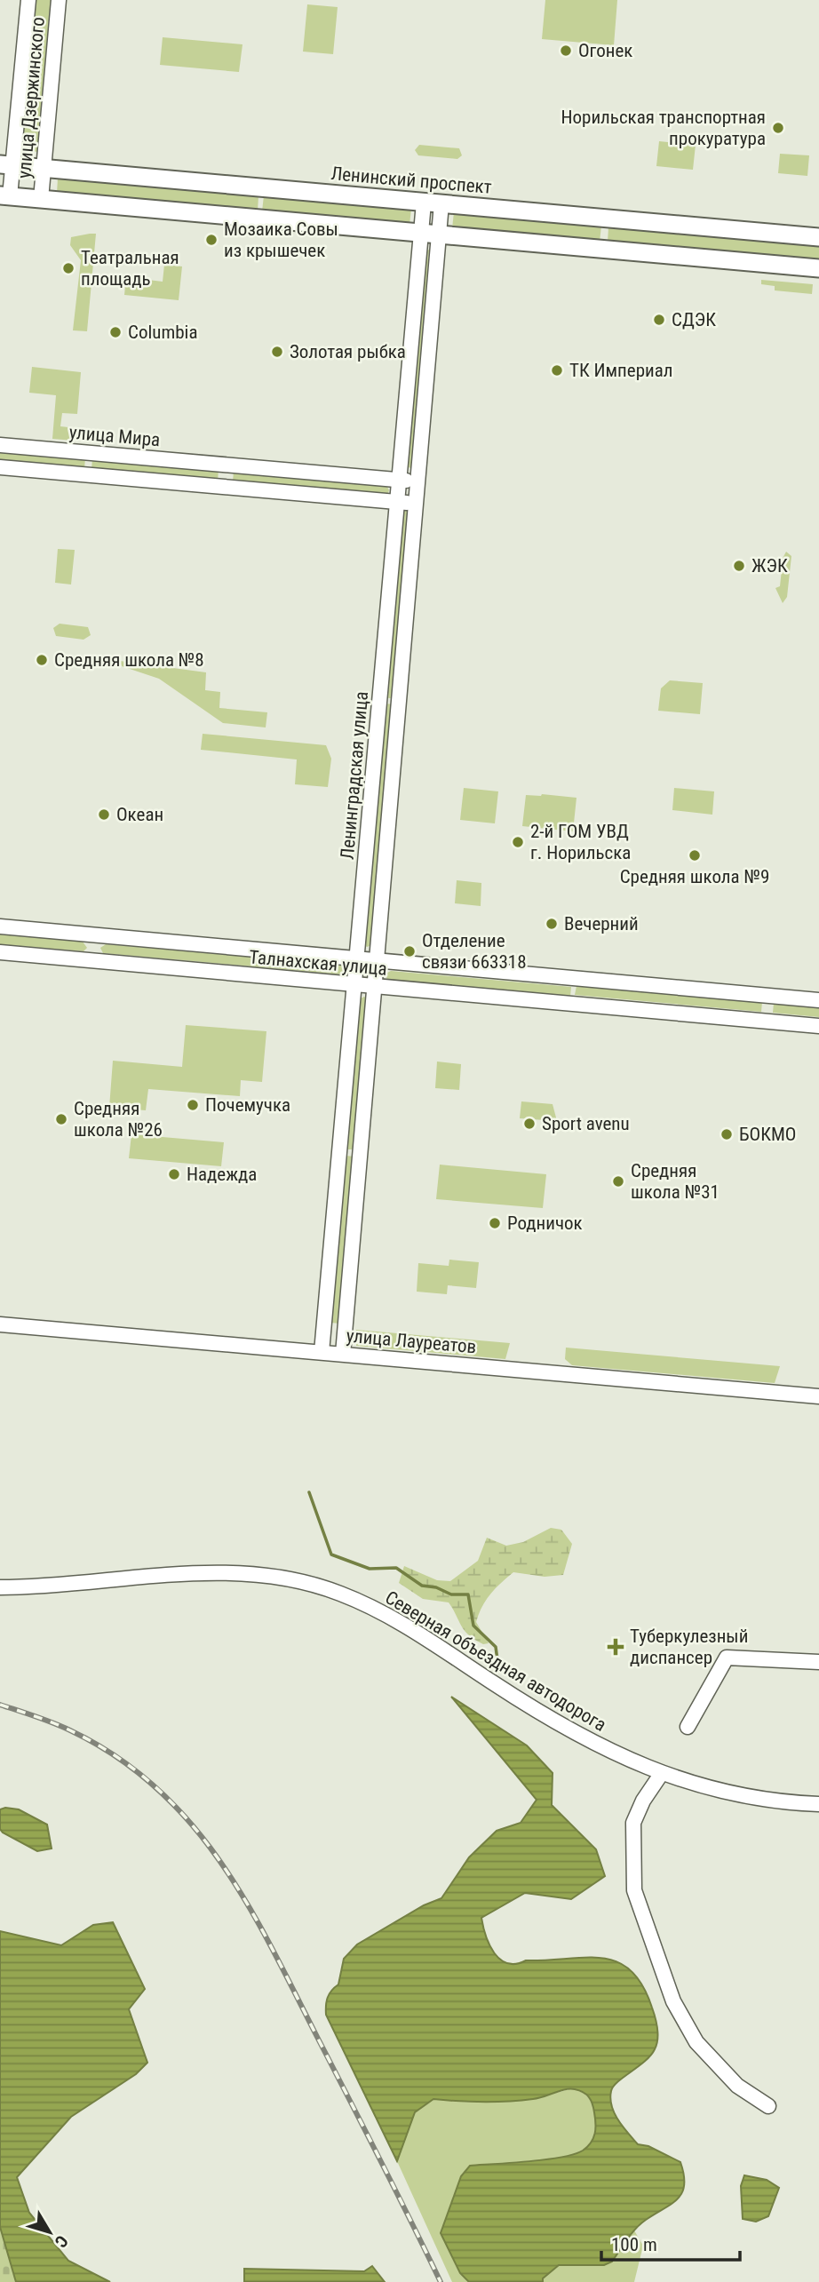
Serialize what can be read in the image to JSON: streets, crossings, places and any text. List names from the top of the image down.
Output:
{
  "streets": {
    "main road": ["Ленинский проспект"],
    "street": [
      "улица Дзержинского",
      "улица Мира",
      "Ленинградская улица",
      "Талнахская улица",
      "улица Лауреатов",
      "Северная объездная автодорога"
    ]
  },
  "crossings": [
    ["улица Дзержинского", "Ленинский проспект"],
    ["Ленинский проспект", "Ленинградская улица"],
    ["улица Мира", "Ленинградская улица"],
    ["Ленинградская улица", "Талнахская улица"],
    ["Ленинградская улица", "улица Лауреатов"]
  ],
  "places": {
    "other": [
      "Огонек",
      "Норильская транспортная прокуратура",
      "Мозаика Совы из крышечек",
      "Театральная площадь",
      "СДЭК",
      "Columbia",
      "Золотая рыбка",
      "ТК Империал",
      "ЖЭК",
      "Средняя школа №8",
      "Океан",
      "2-й ГОМ УВД г. Норильска",
      "Средняя школа №9",
      "Вечерний",
      "Отделение связи 663318",
      "Почемучка",
      "Средняя школа №26",
      "Sport avenu",
      "БОКМО",
      "Надежда",
      "Средняя школа №31",
      "Родничок"
    ],
    "health": ["Туберкулезный диспансер"]
  },
  "scale_bar": "100 m",
  "north": "bottom right"
}
